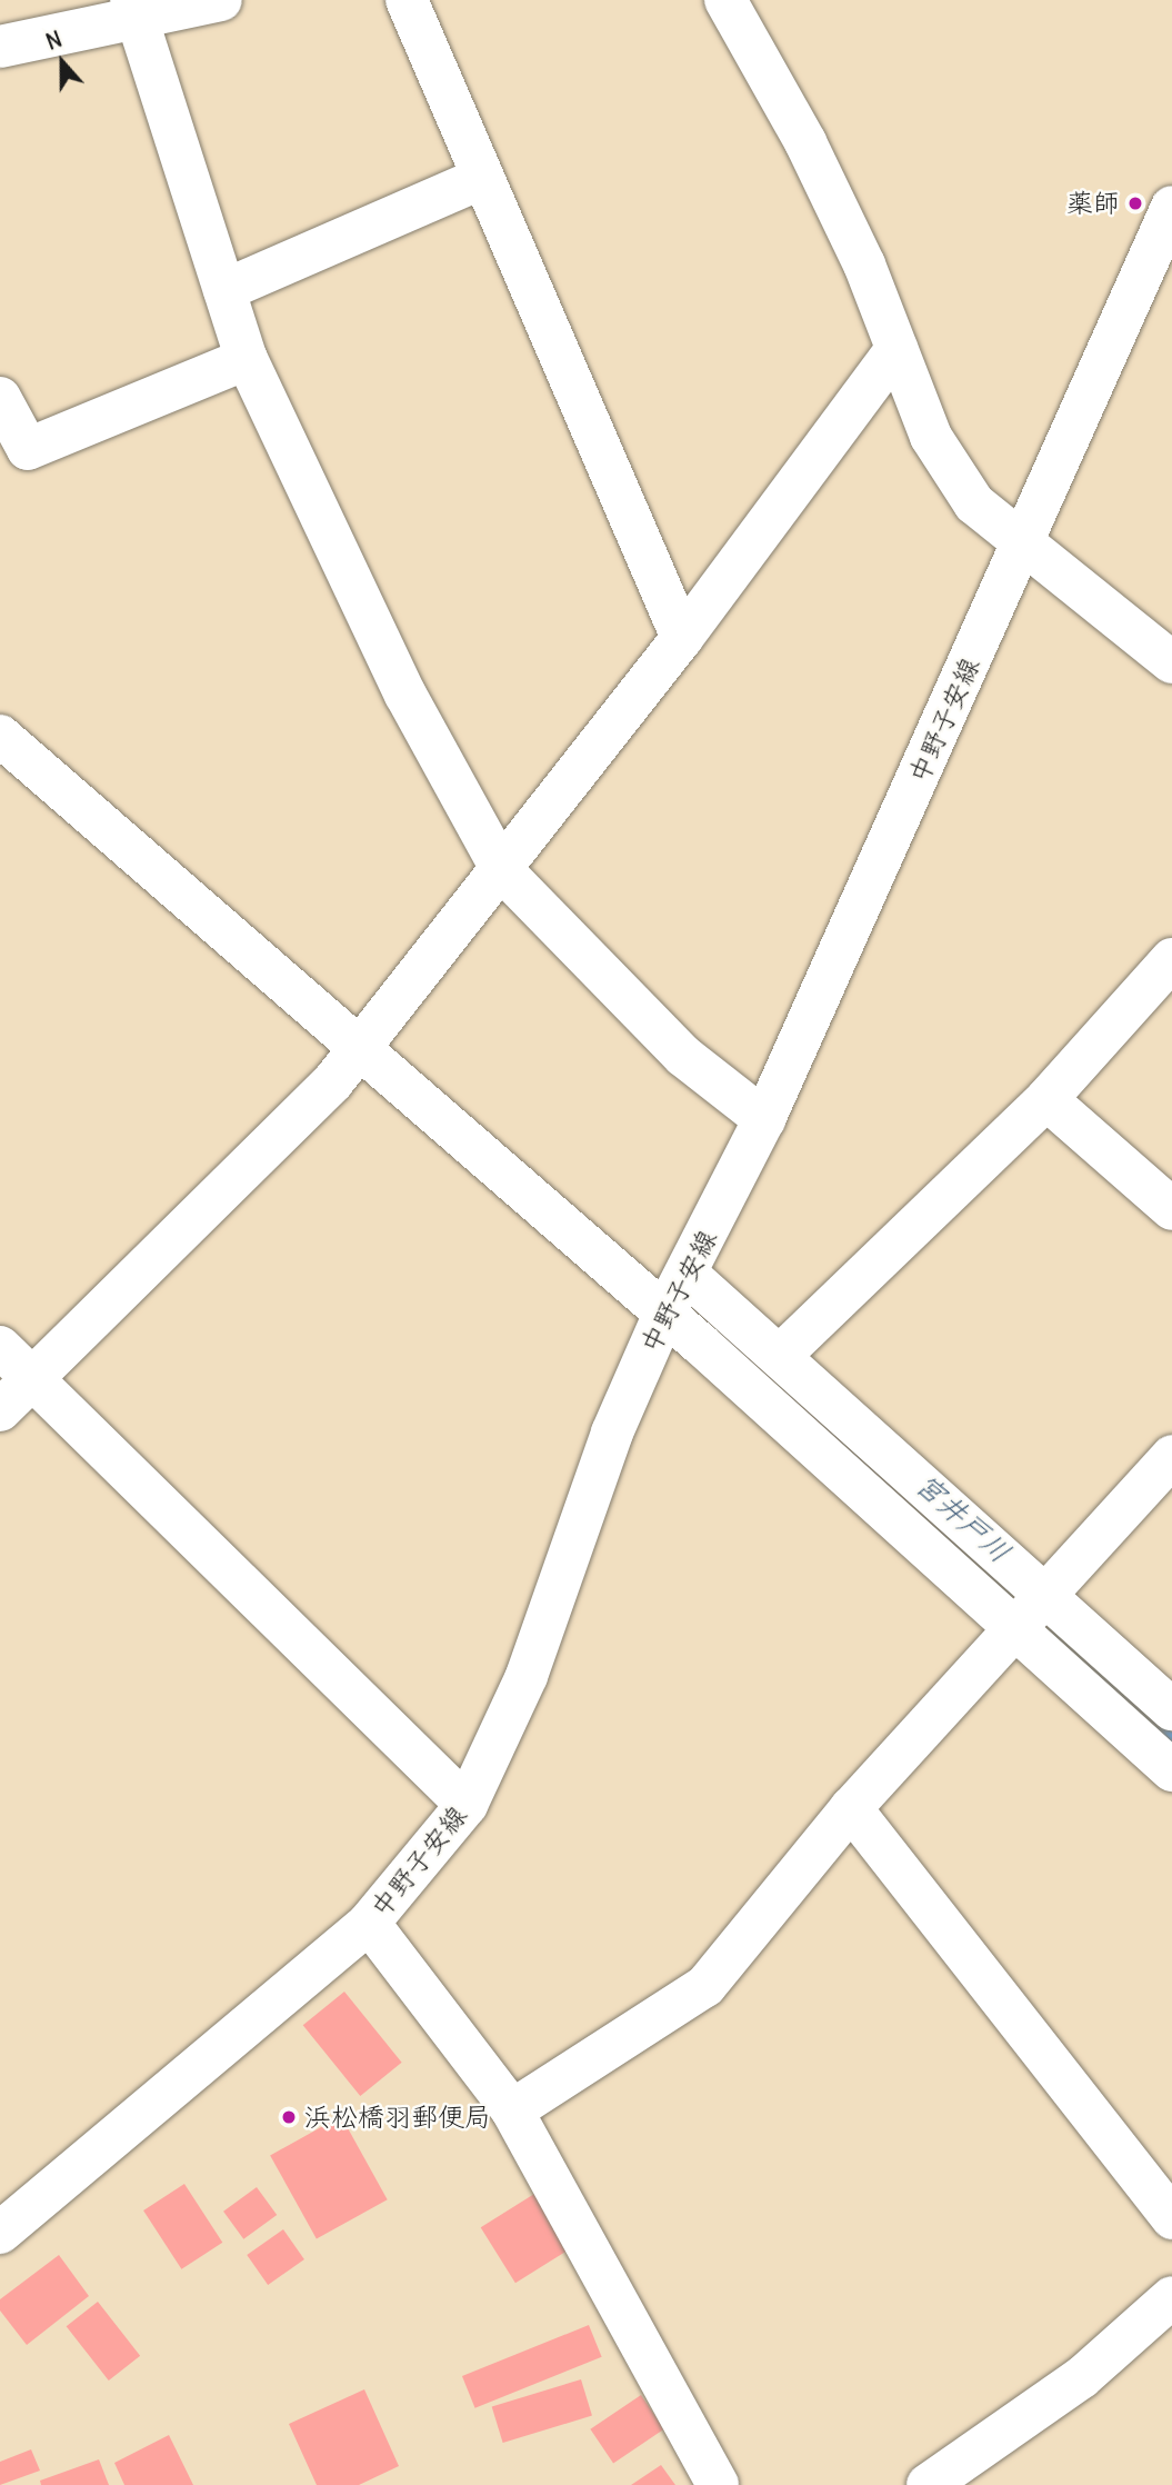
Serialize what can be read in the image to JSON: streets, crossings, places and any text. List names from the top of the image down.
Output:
{
  "streets": {
    "street": ["中野子安線"]
  },
  "water": ["宮井戸川"],
  "places": ["薬師", "浜松橋羽郵便局"],
  "north": "top"
}
